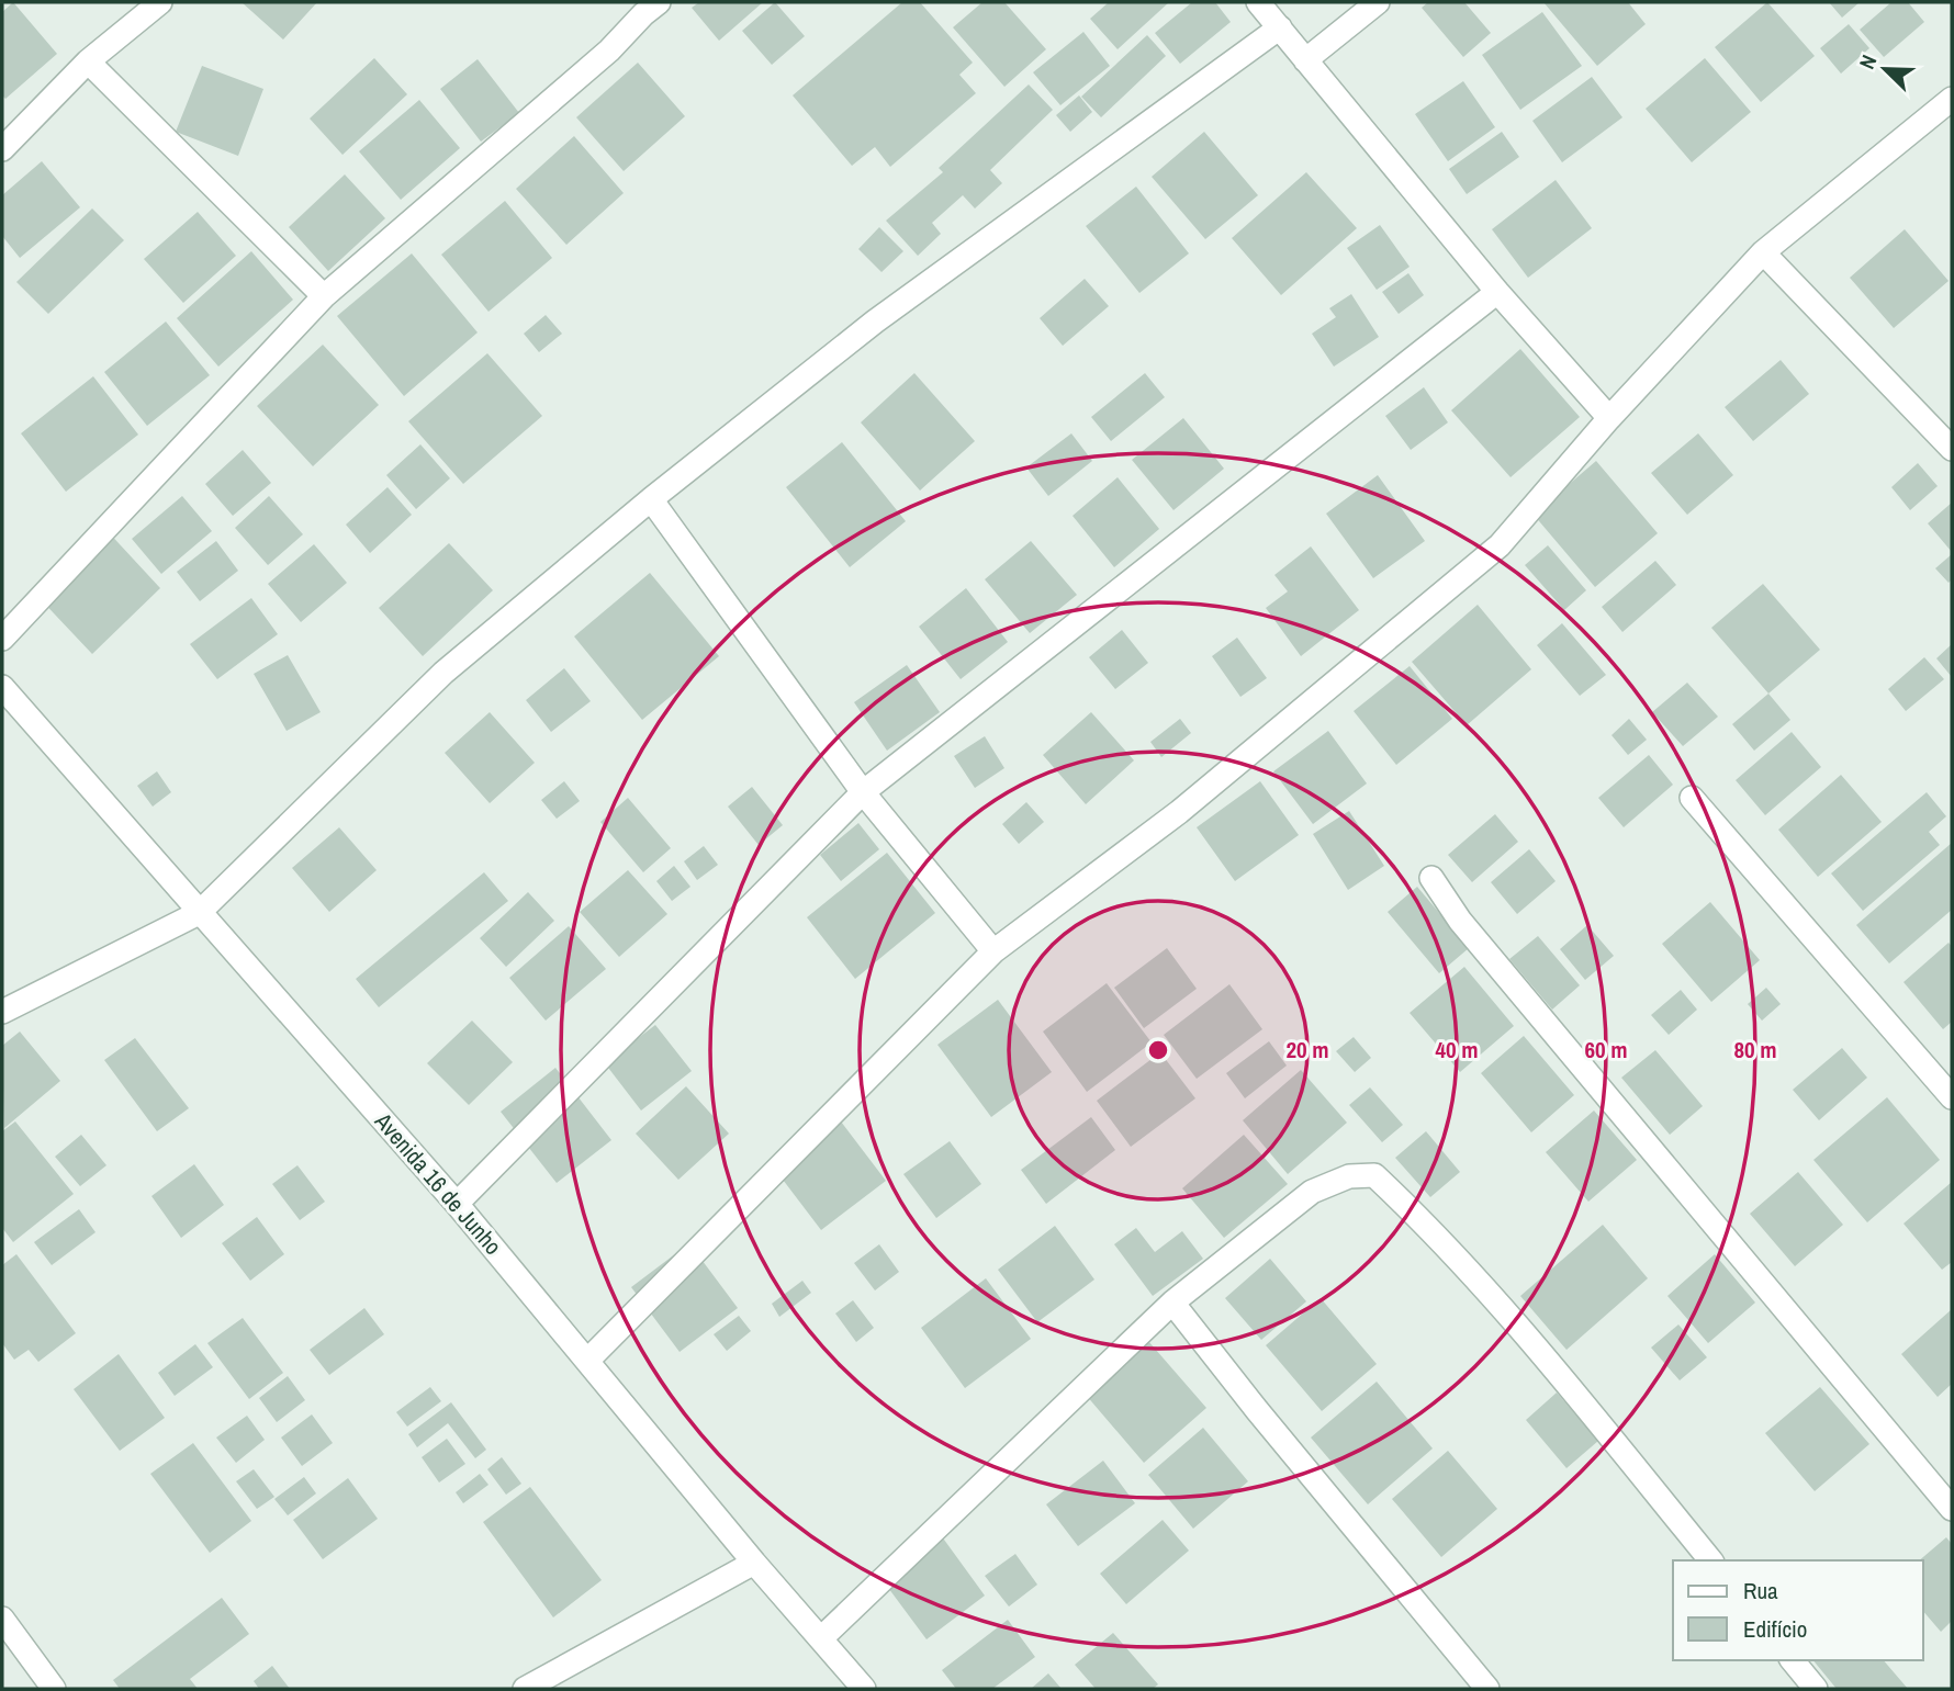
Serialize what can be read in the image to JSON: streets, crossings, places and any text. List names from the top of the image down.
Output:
{
  "streets": {
    "street": ["Avenida 16 de Junho"]
  },
  "legend": ["Rua", "Edifício"],
  "north": "top left",
  "rings": [
    "20 m",
    "40 m",
    "60 m",
    "80 m"
  ]
}
